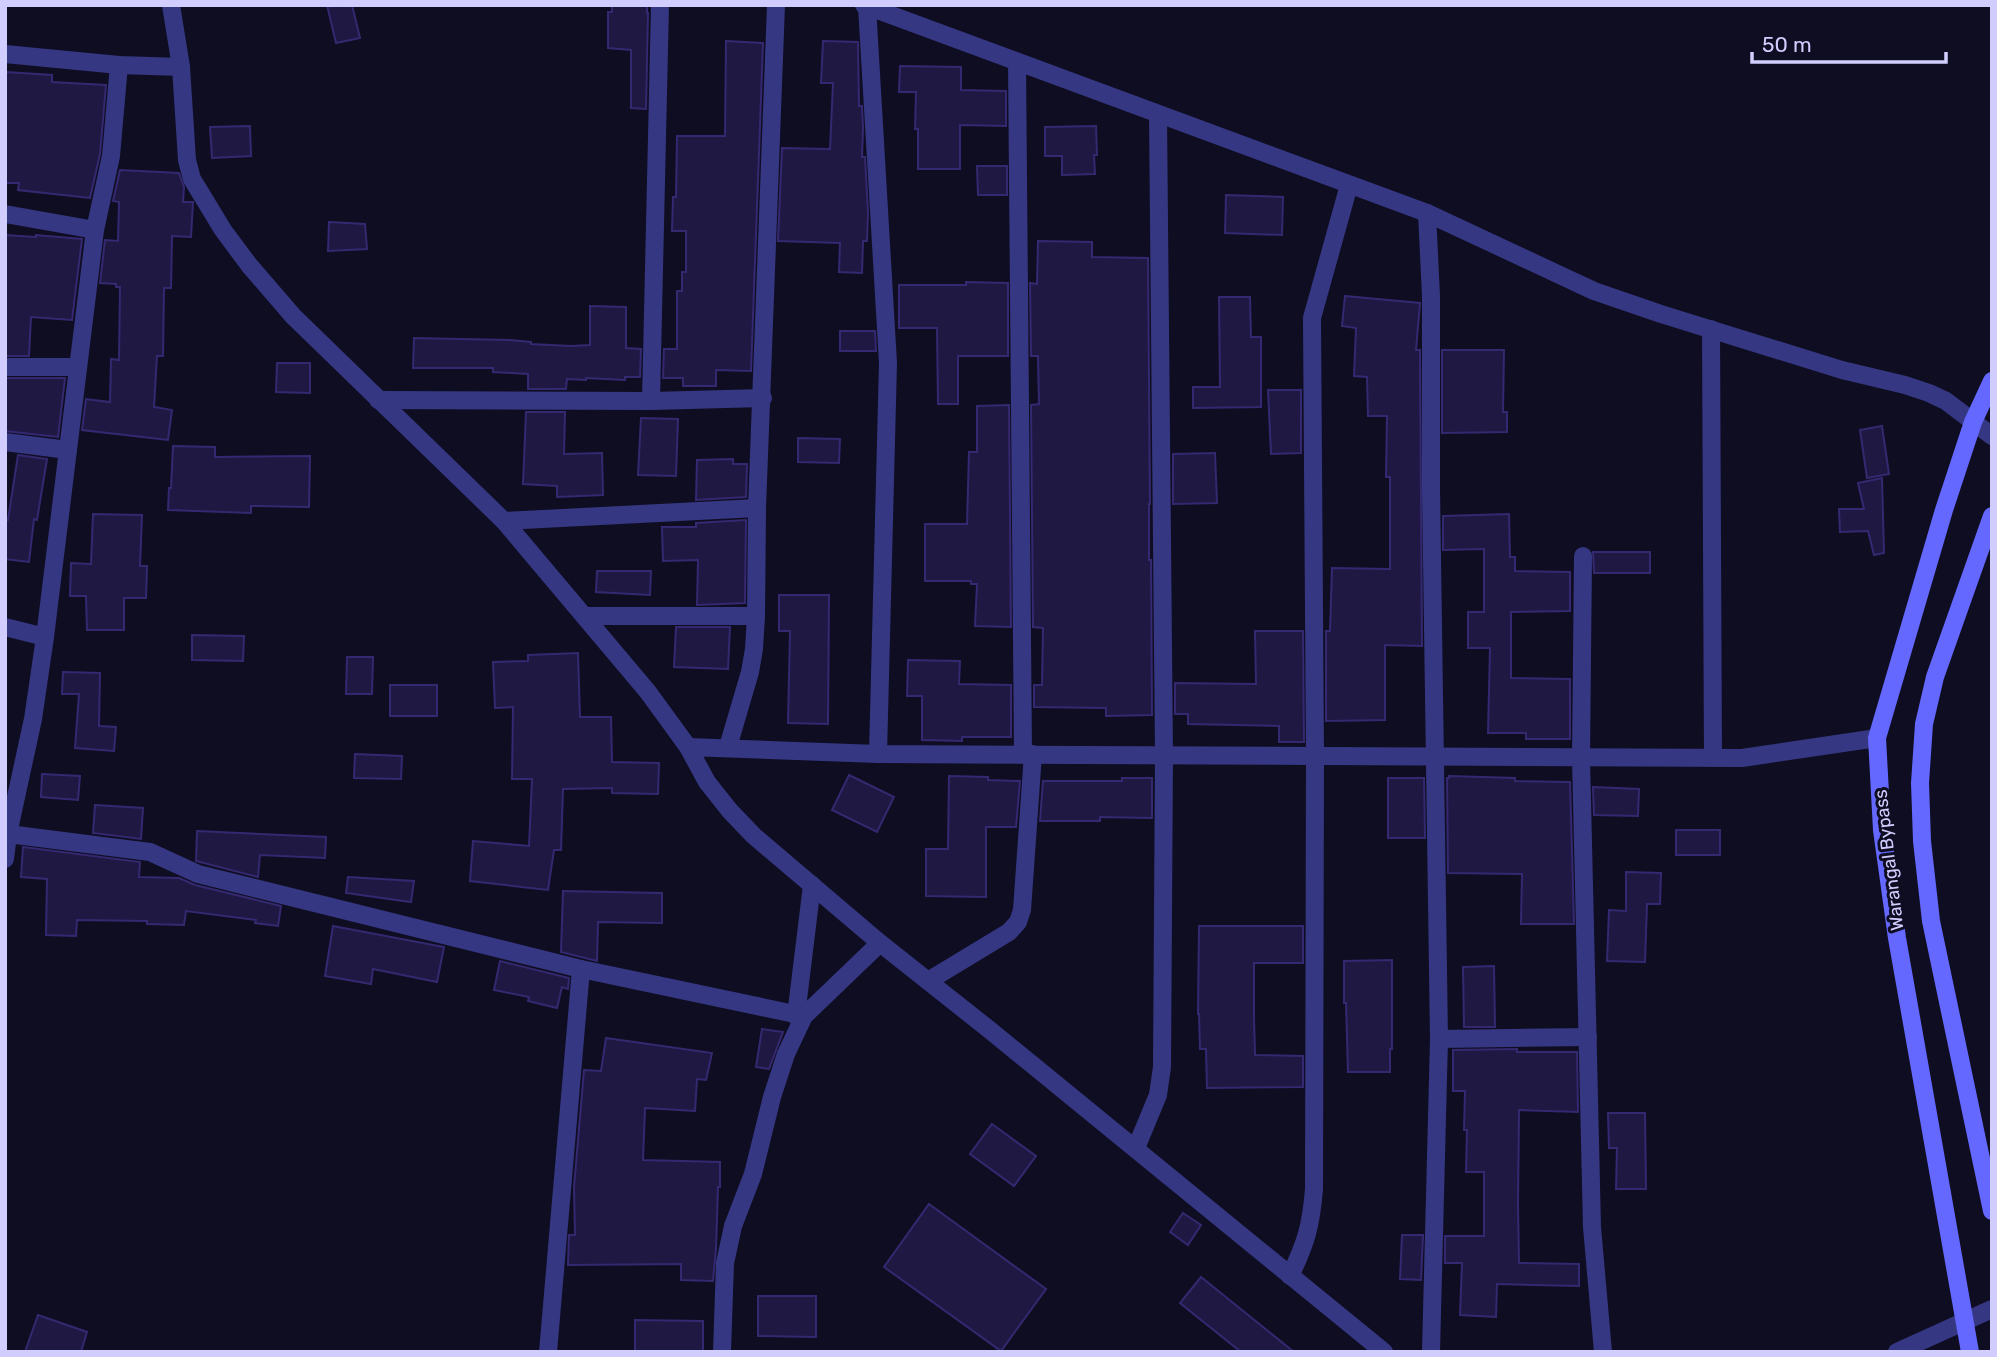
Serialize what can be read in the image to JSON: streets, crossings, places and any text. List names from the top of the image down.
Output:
{
  "streets": {
    "main road": ["Warangal Bypass"]
  },
  "scale_bar": "50 m"
}
